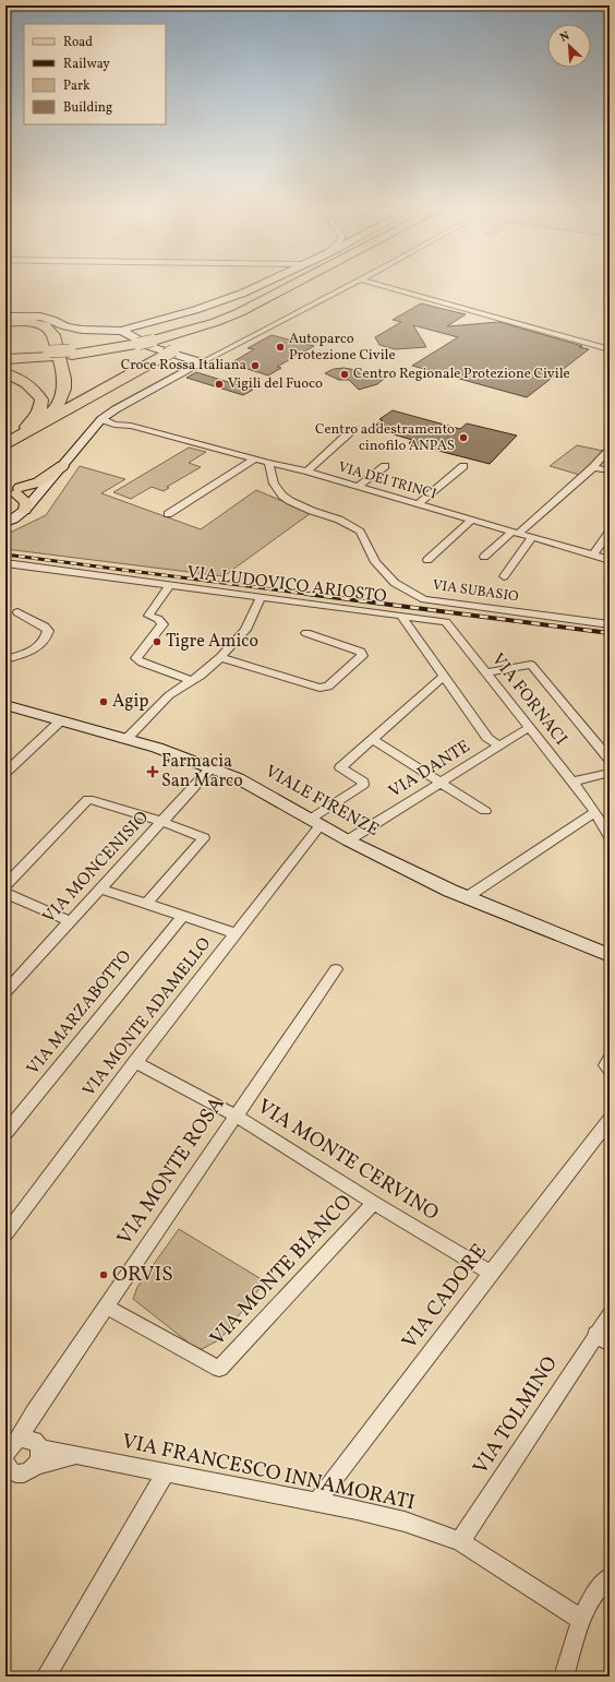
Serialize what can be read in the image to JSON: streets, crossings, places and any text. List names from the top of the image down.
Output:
{
  "streets": {
    "street": [
      "VIA DEI TRINCI",
      "VIA LUDOVICO ARIOSTO",
      "VIA SUBASIO",
      "VIA FORNACI",
      "VIA DANTE",
      "VIALE FIRENZE",
      "VIA MONCENISIO",
      "VIA MARZABOTTO",
      "VIA MONTE ADAMELLO",
      "VIA MONTE CERVINO",
      "VIA MONTE ROSA",
      "VIA MONTE BIANCO",
      "VIA CADORE",
      "VIA TOLMINO",
      "VIA FRANCESCO INNAMORATI"
    ]
  },
  "crossings": [
    ["VIA DEI TRINCI", "VIA SUBASIO"],
    ["VIA LUDOVICO ARIOSTO", "VIA FORNACI"],
    ["VIA LUDOVICO ARIOSTO", "VIA DANTE"],
    ["VIA FORNACI", "VIA DANTE"],
    ["VIA DANTE", "VIALE FIRENZE"],
    ["VIALE FIRENZE", "VIA MONCENISIO"],
    ["VIALE FIRENZE", "VIA MONTE ADAMELLO"],
    ["VIA MONTE ADAMELLO", "VIA MONTE CERVINO"],
    ["VIA MONTE CERVINO", "VIA MONTE ROSA"],
    ["VIA MONTE CERVINO", "VIA MONTE BIANCO"],
    ["VIA MONTE CERVINO", "VIA CADORE"],
    ["VIA MONTE ROSA", "VIA MONTE BIANCO"],
    ["VIA MONTE ROSA", "VIA FRANCESCO INNAMORATI"],
    ["VIA CADORE", "VIA FRANCESCO INNAMORATI"],
    ["VIA TOLMINO", "VIA FRANCESCO INNAMORATI"]
  ],
  "places": {
    "other": [
      "Autoparco Protezione Civile",
      "Croce Rossa Italiana",
      "Centro Regionale Protezione Civile",
      "Vigili del Fuoco",
      "Centro addestramento cinofilo ANPAS",
      "Tigre Amico",
      "Agip",
      "ORVIS"
    ],
    "health": ["Farmacia San Marco"]
  },
  "legend": [
    "Road",
    "Railway",
    "Park",
    "Building"
  ],
  "north": "top left"
}
